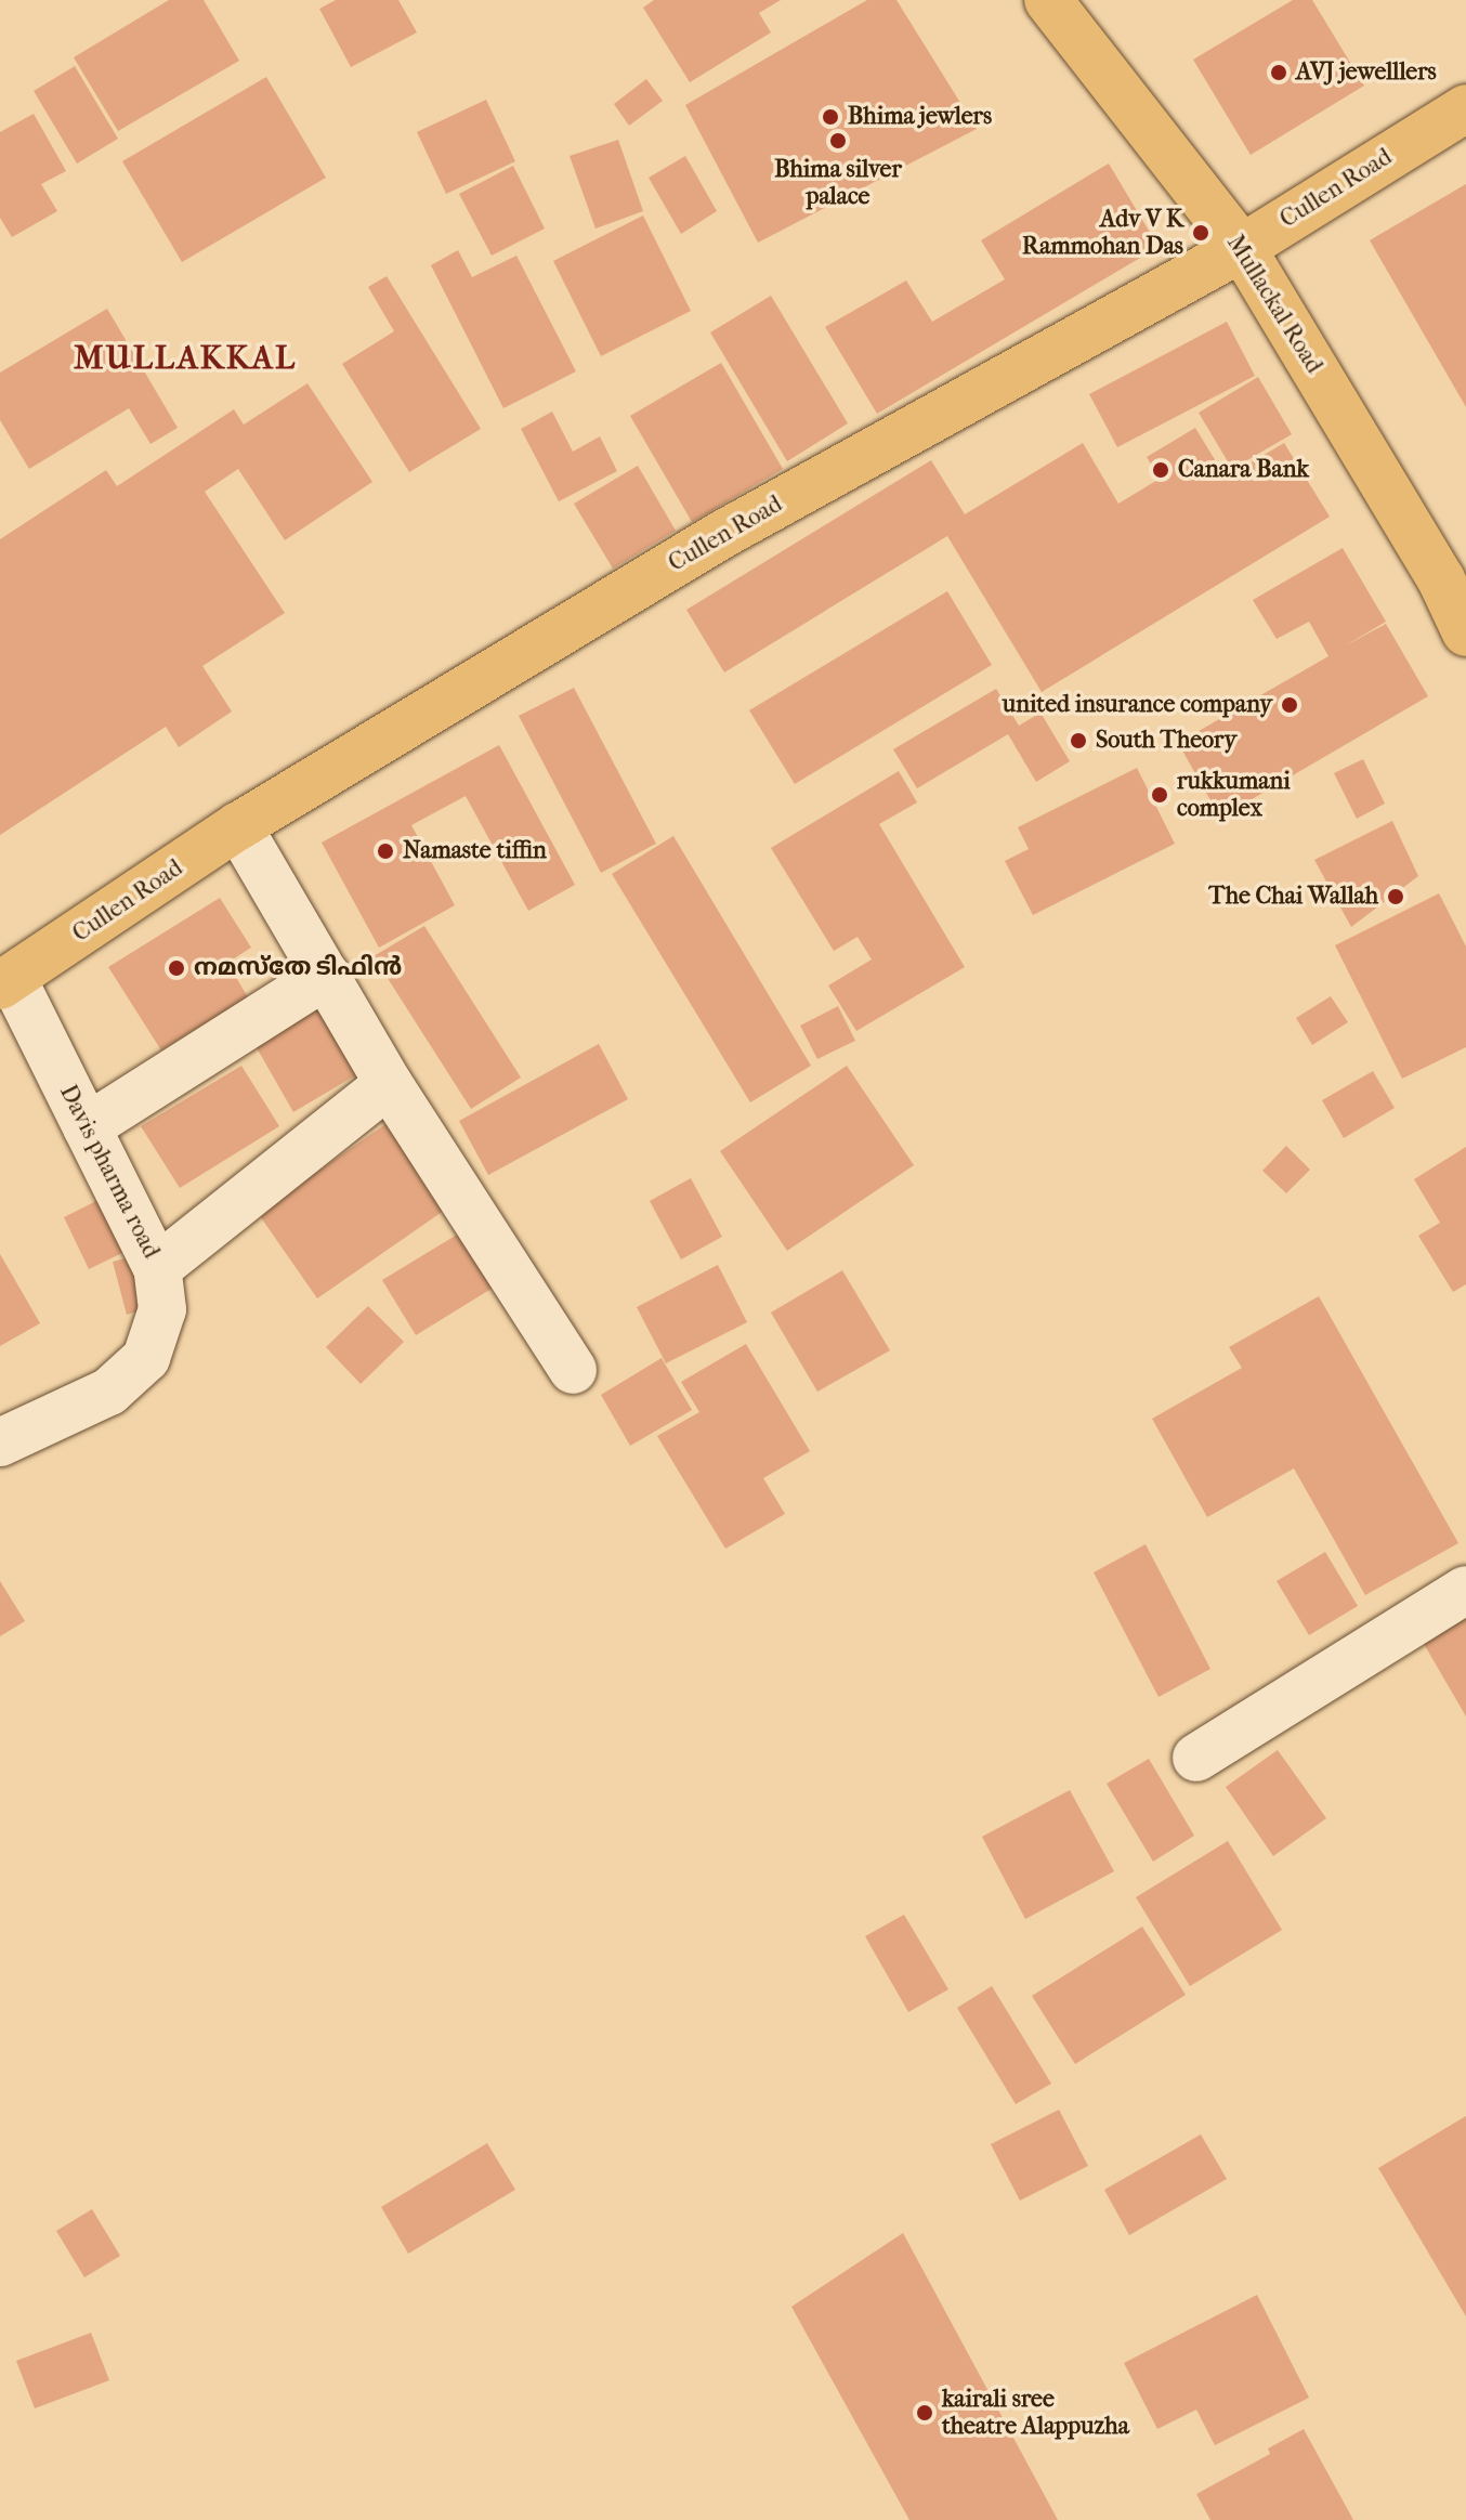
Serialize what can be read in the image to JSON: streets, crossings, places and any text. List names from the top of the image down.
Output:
{
  "streets": {
    "main road": ["Cullen Road", "Mullackal Road"],
    "street": ["Davis pharma road"]
  },
  "crossings": [
    ["Cullen Road", "Mullackal Road"],
    ["Cullen Road", "Davis pharma road"]
  ],
  "districts": ["MULLAKKAL"],
  "places": [
    "AVJ jewelllers",
    "Bhima jewlers",
    "Bhima silver palace",
    "Adv V K Rammohan Das",
    "Canara Bank",
    "united insurance company",
    "South Theory",
    "rukkumani complex",
    "Namaste tiffin",
    "The Chai Wallah",
    "നമസ്തേ ടിഫിൻ",
    "kairali sree theatre Alappuzha"
  ]
}
